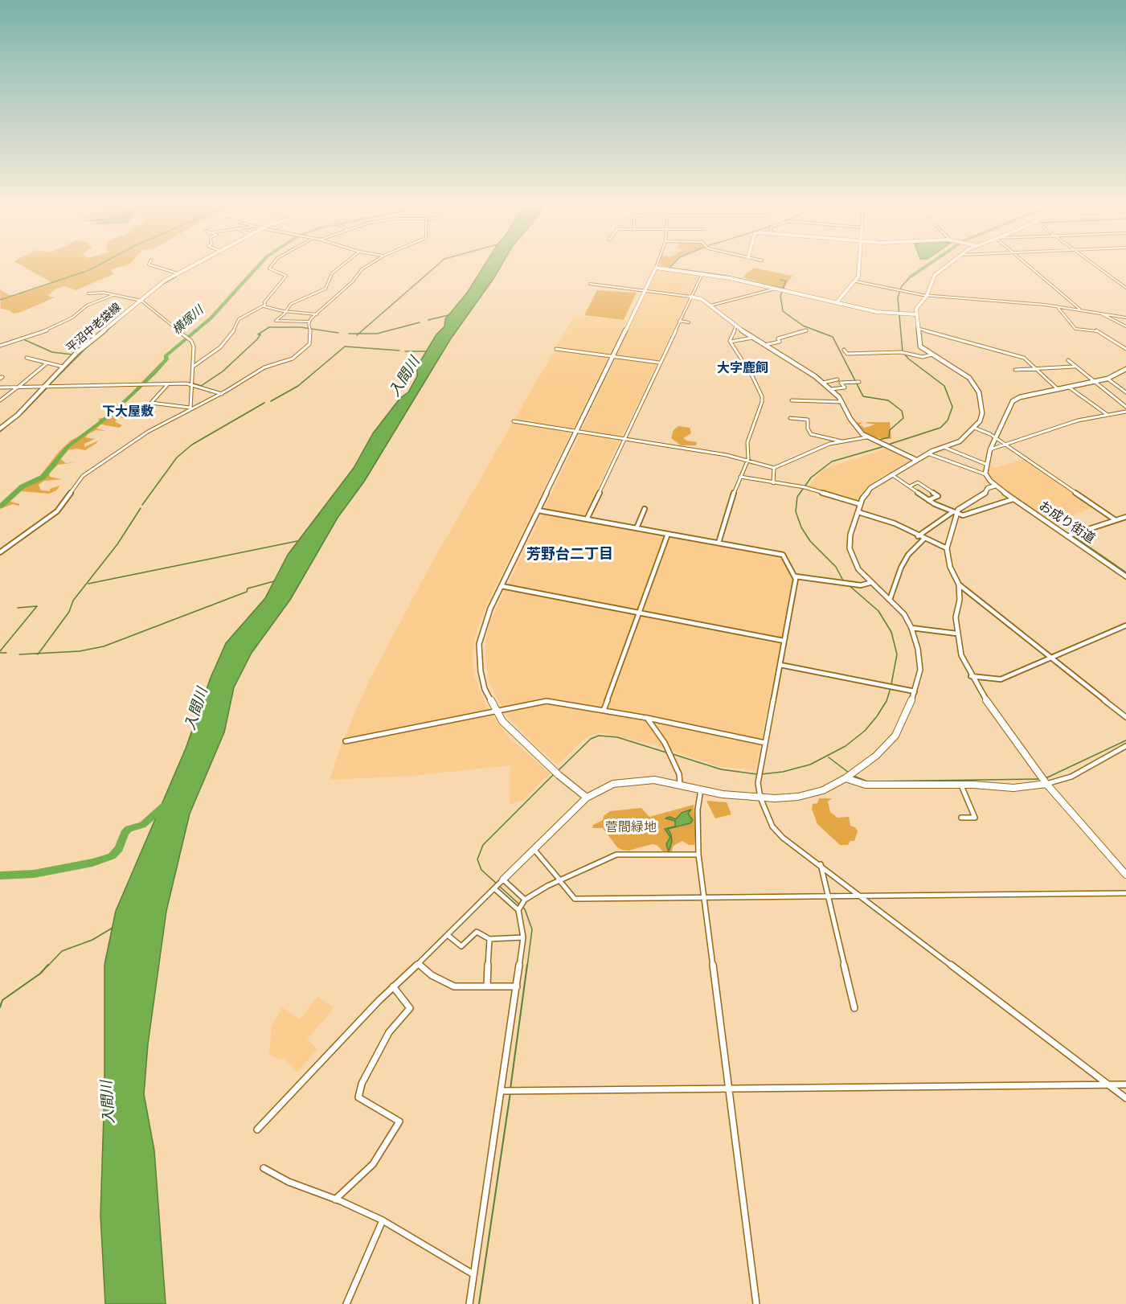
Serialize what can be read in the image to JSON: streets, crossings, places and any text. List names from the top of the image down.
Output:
{
  "streets": {
    "street": ["平沼中老袋線", "お成り街道"]
  },
  "districts": ["大字鹿飼", "下大屋敷", "芳野台二丁目"],
  "water": ["横塚川", "入間川"],
  "parks": ["菅間緑地"]
}
